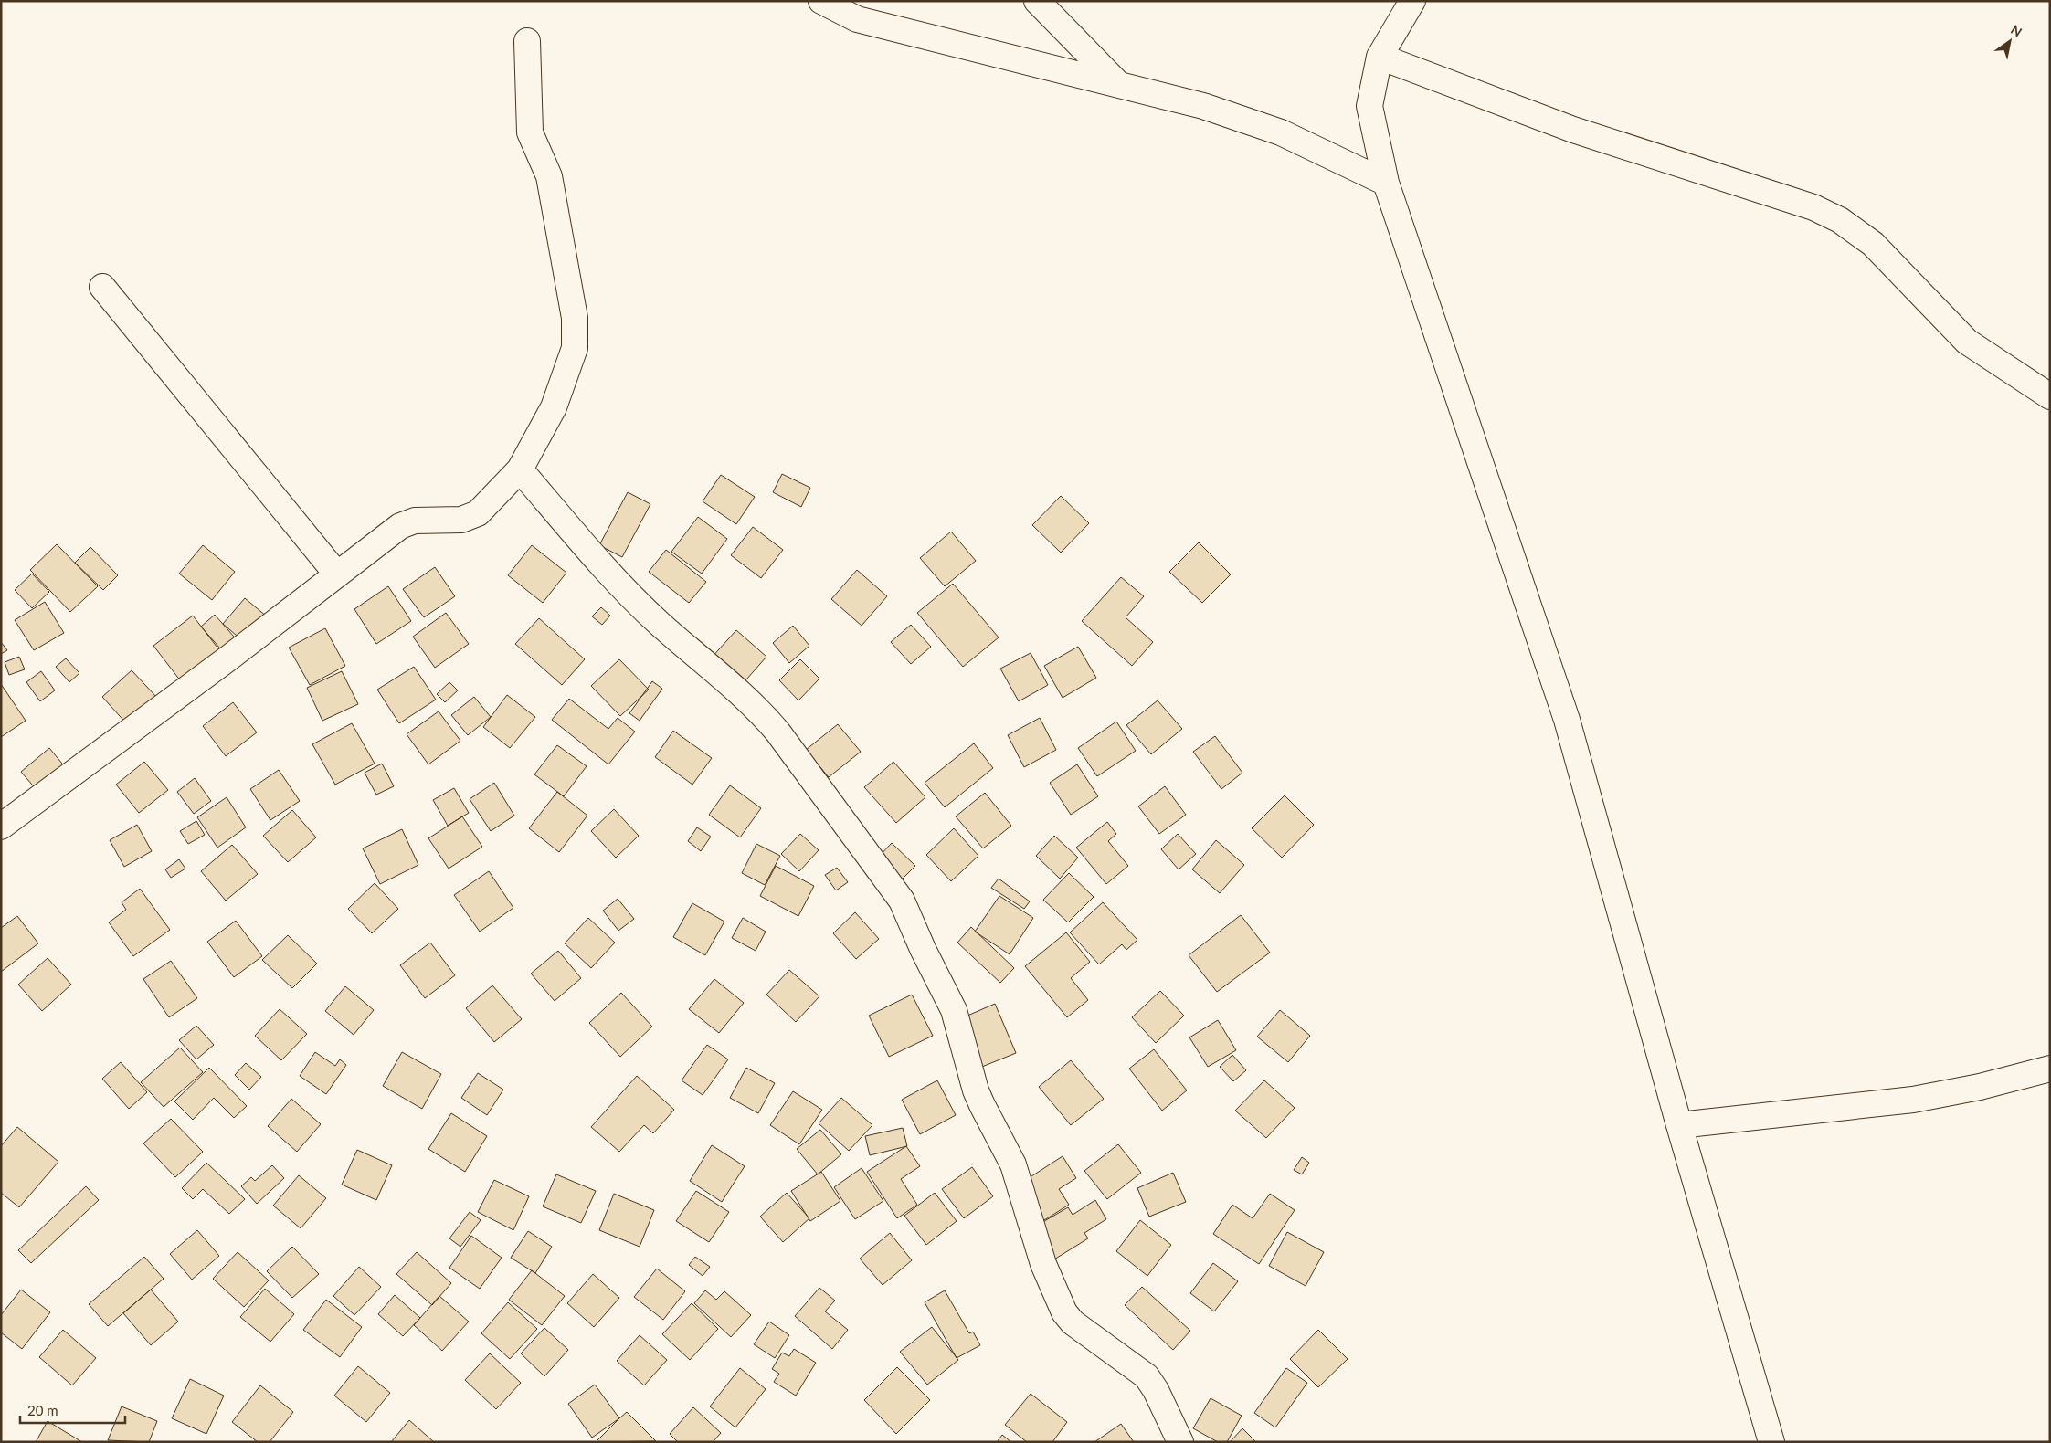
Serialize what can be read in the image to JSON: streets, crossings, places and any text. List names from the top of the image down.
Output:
{
  "scale_bar": "20 m",
  "north": "top right"
}
